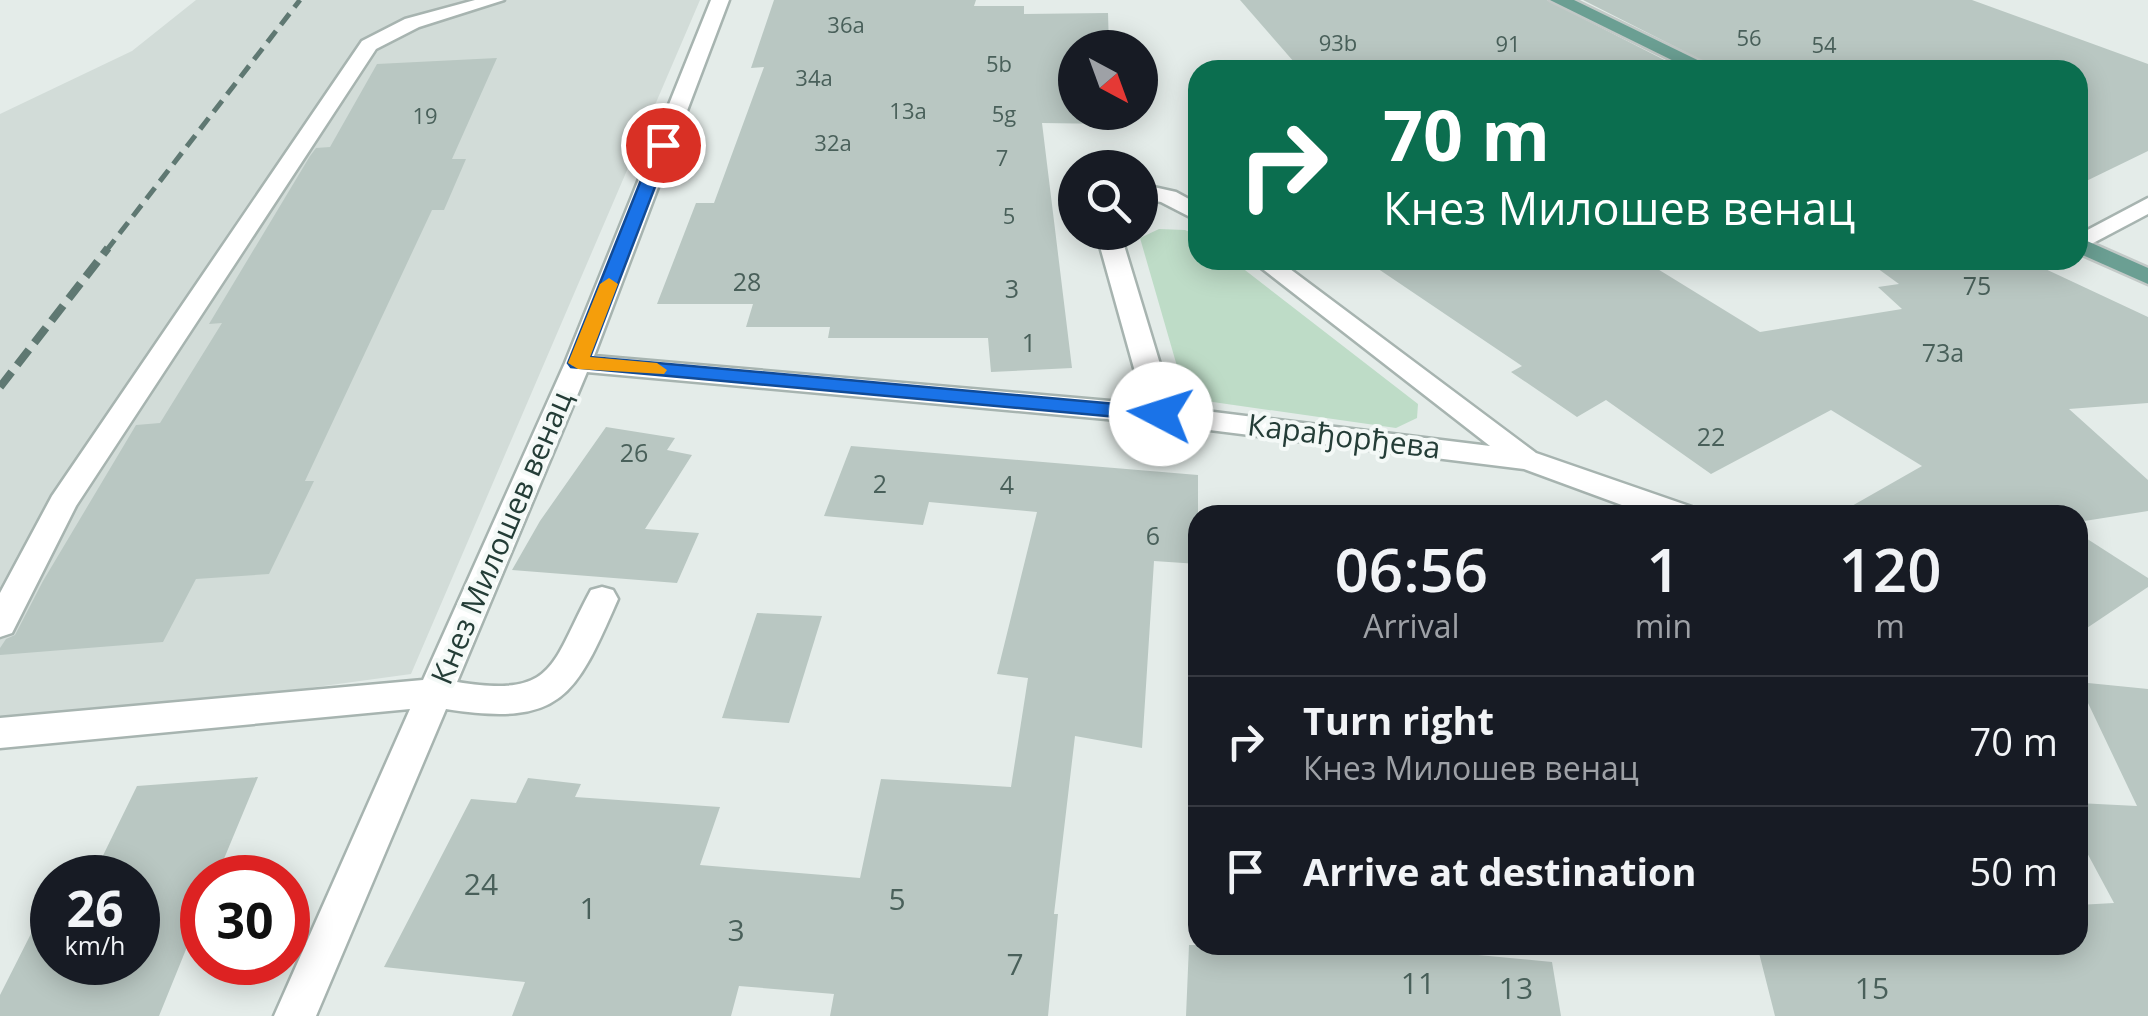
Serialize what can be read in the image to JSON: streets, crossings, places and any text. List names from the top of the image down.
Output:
{
  "streets": {
    "street": ["Карађорђева", "Кнез Милошев венац"]
  },
  "crossings": [
    ["Карађорђева", "Кнез Милошев венац"]
  ],
  "house_numbers": [
    "36a",
    "56",
    "93b",
    "91",
    "54",
    "5b",
    "34a",
    "13a",
    "5g",
    "19",
    "32a",
    "7",
    "5",
    "28",
    "75",
    "3",
    "1",
    "73a",
    "22",
    "26",
    "2",
    "4",
    "6",
    "24",
    "5",
    "1",
    "3",
    "7",
    "11",
    "13",
    "15"
  ],
  "north": "bottom right",
  "page": {
    "turn": ["70 m", "Кнез Милошев венац"],
    "eta": [
      "06:56",
      "Arrival",
      "1",
      "min",
      "120",
      "m"
    ],
    "list": [
      {
        "name": "Turn right",
        "note": "Кнез Милошев венац",
        "value": "70 m"
      },
      {
        "name": "Arrive at destination",
        "value": "50 m"
      }
    ],
    "speed": "26 km/h",
    "limit": "30"
  }
}
